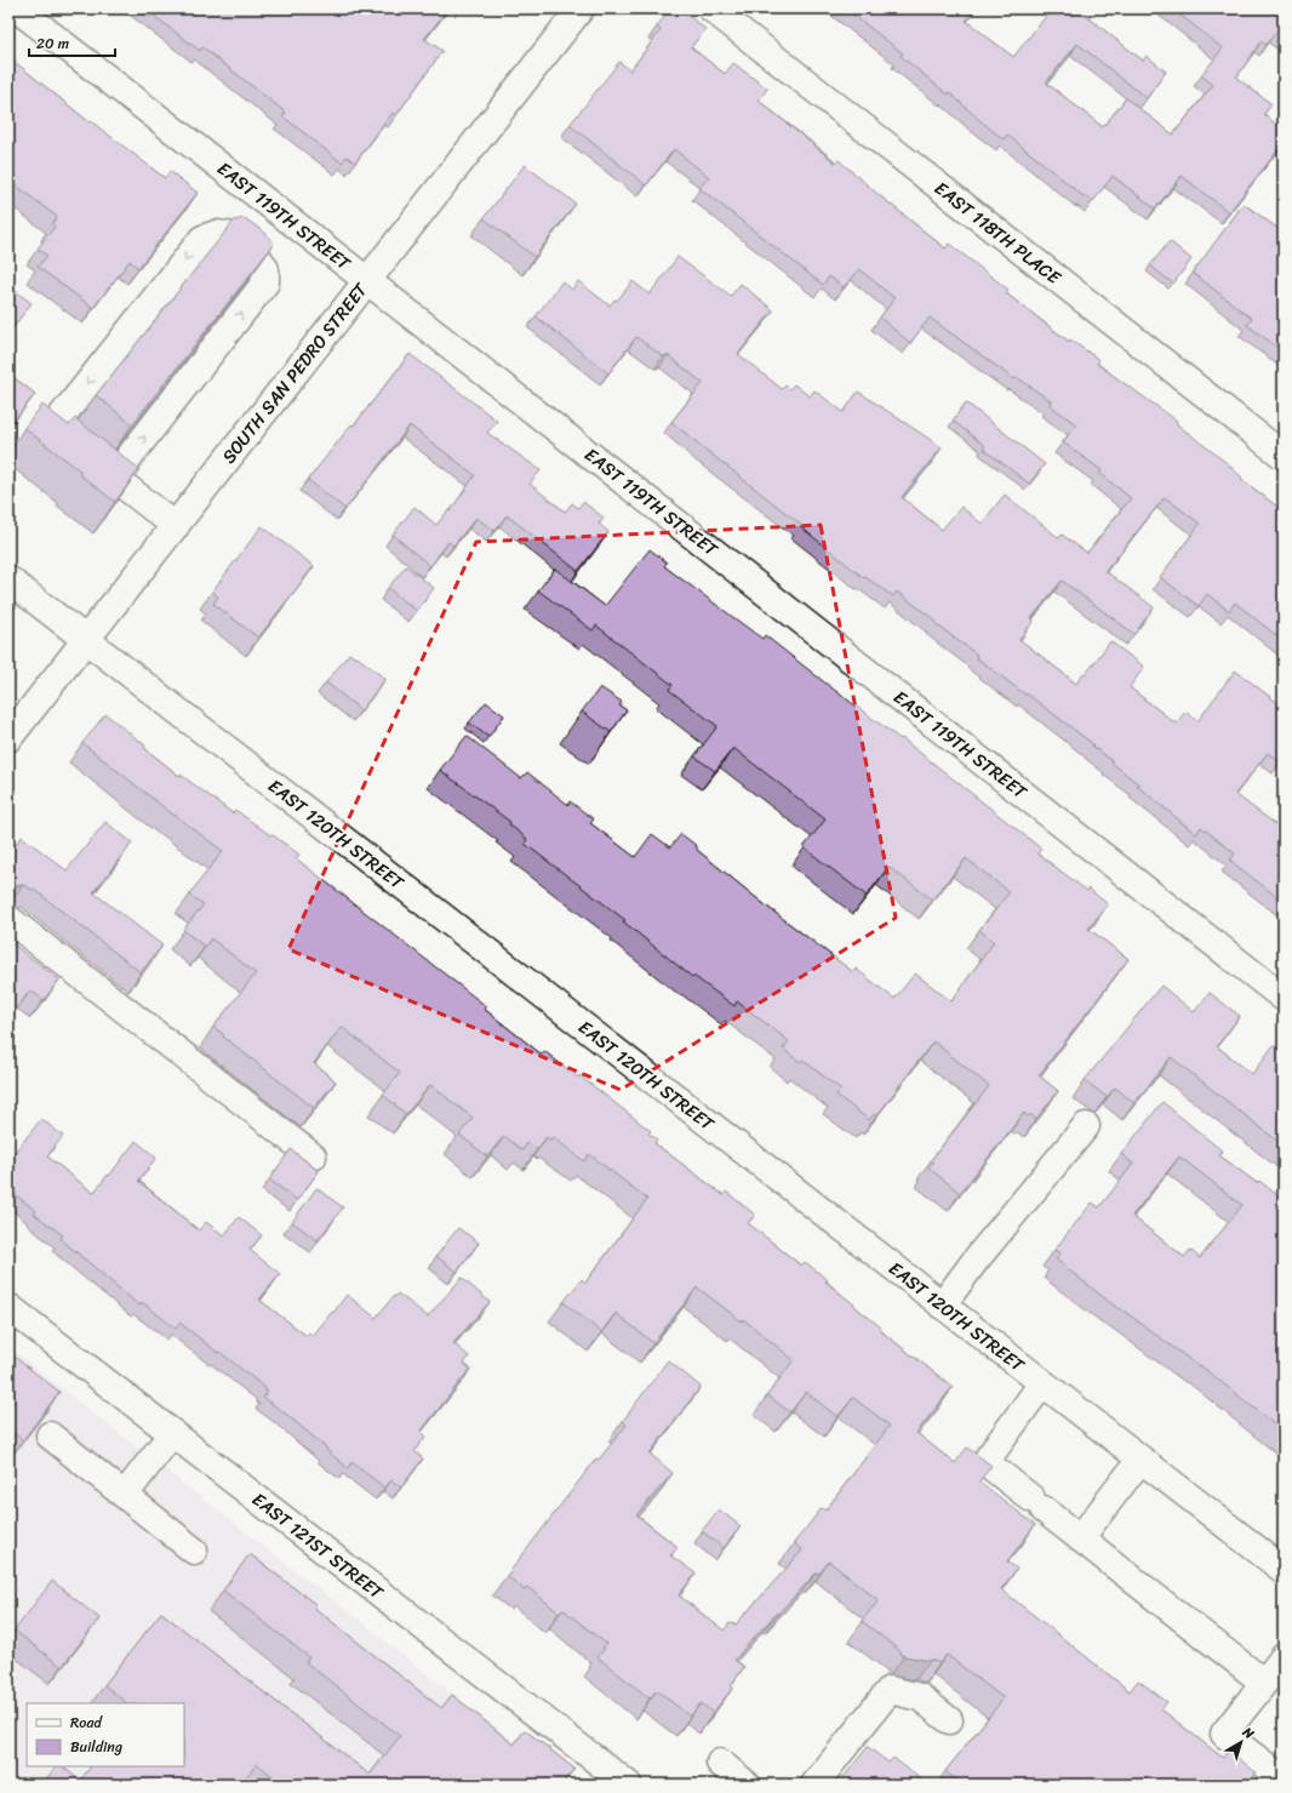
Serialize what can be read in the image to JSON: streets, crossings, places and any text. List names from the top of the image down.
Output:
{
  "streets": {
    "street": [
      "EAST 119TH STREET",
      "EAST 118TH PLACE",
      "SOUTH SAN PEDRO STREET",
      "EAST 120TH STREET",
      "EAST 121ST STREET"
    ]
  },
  "crossings": [
    ["EAST 119TH STREET", "SOUTH SAN PEDRO STREET"],
    ["SOUTH SAN PEDRO STREET", "EAST 120TH STREET"]
  ],
  "legend": ["Road", "Building"],
  "scale_bar": "20 m",
  "north": "top right"
}
